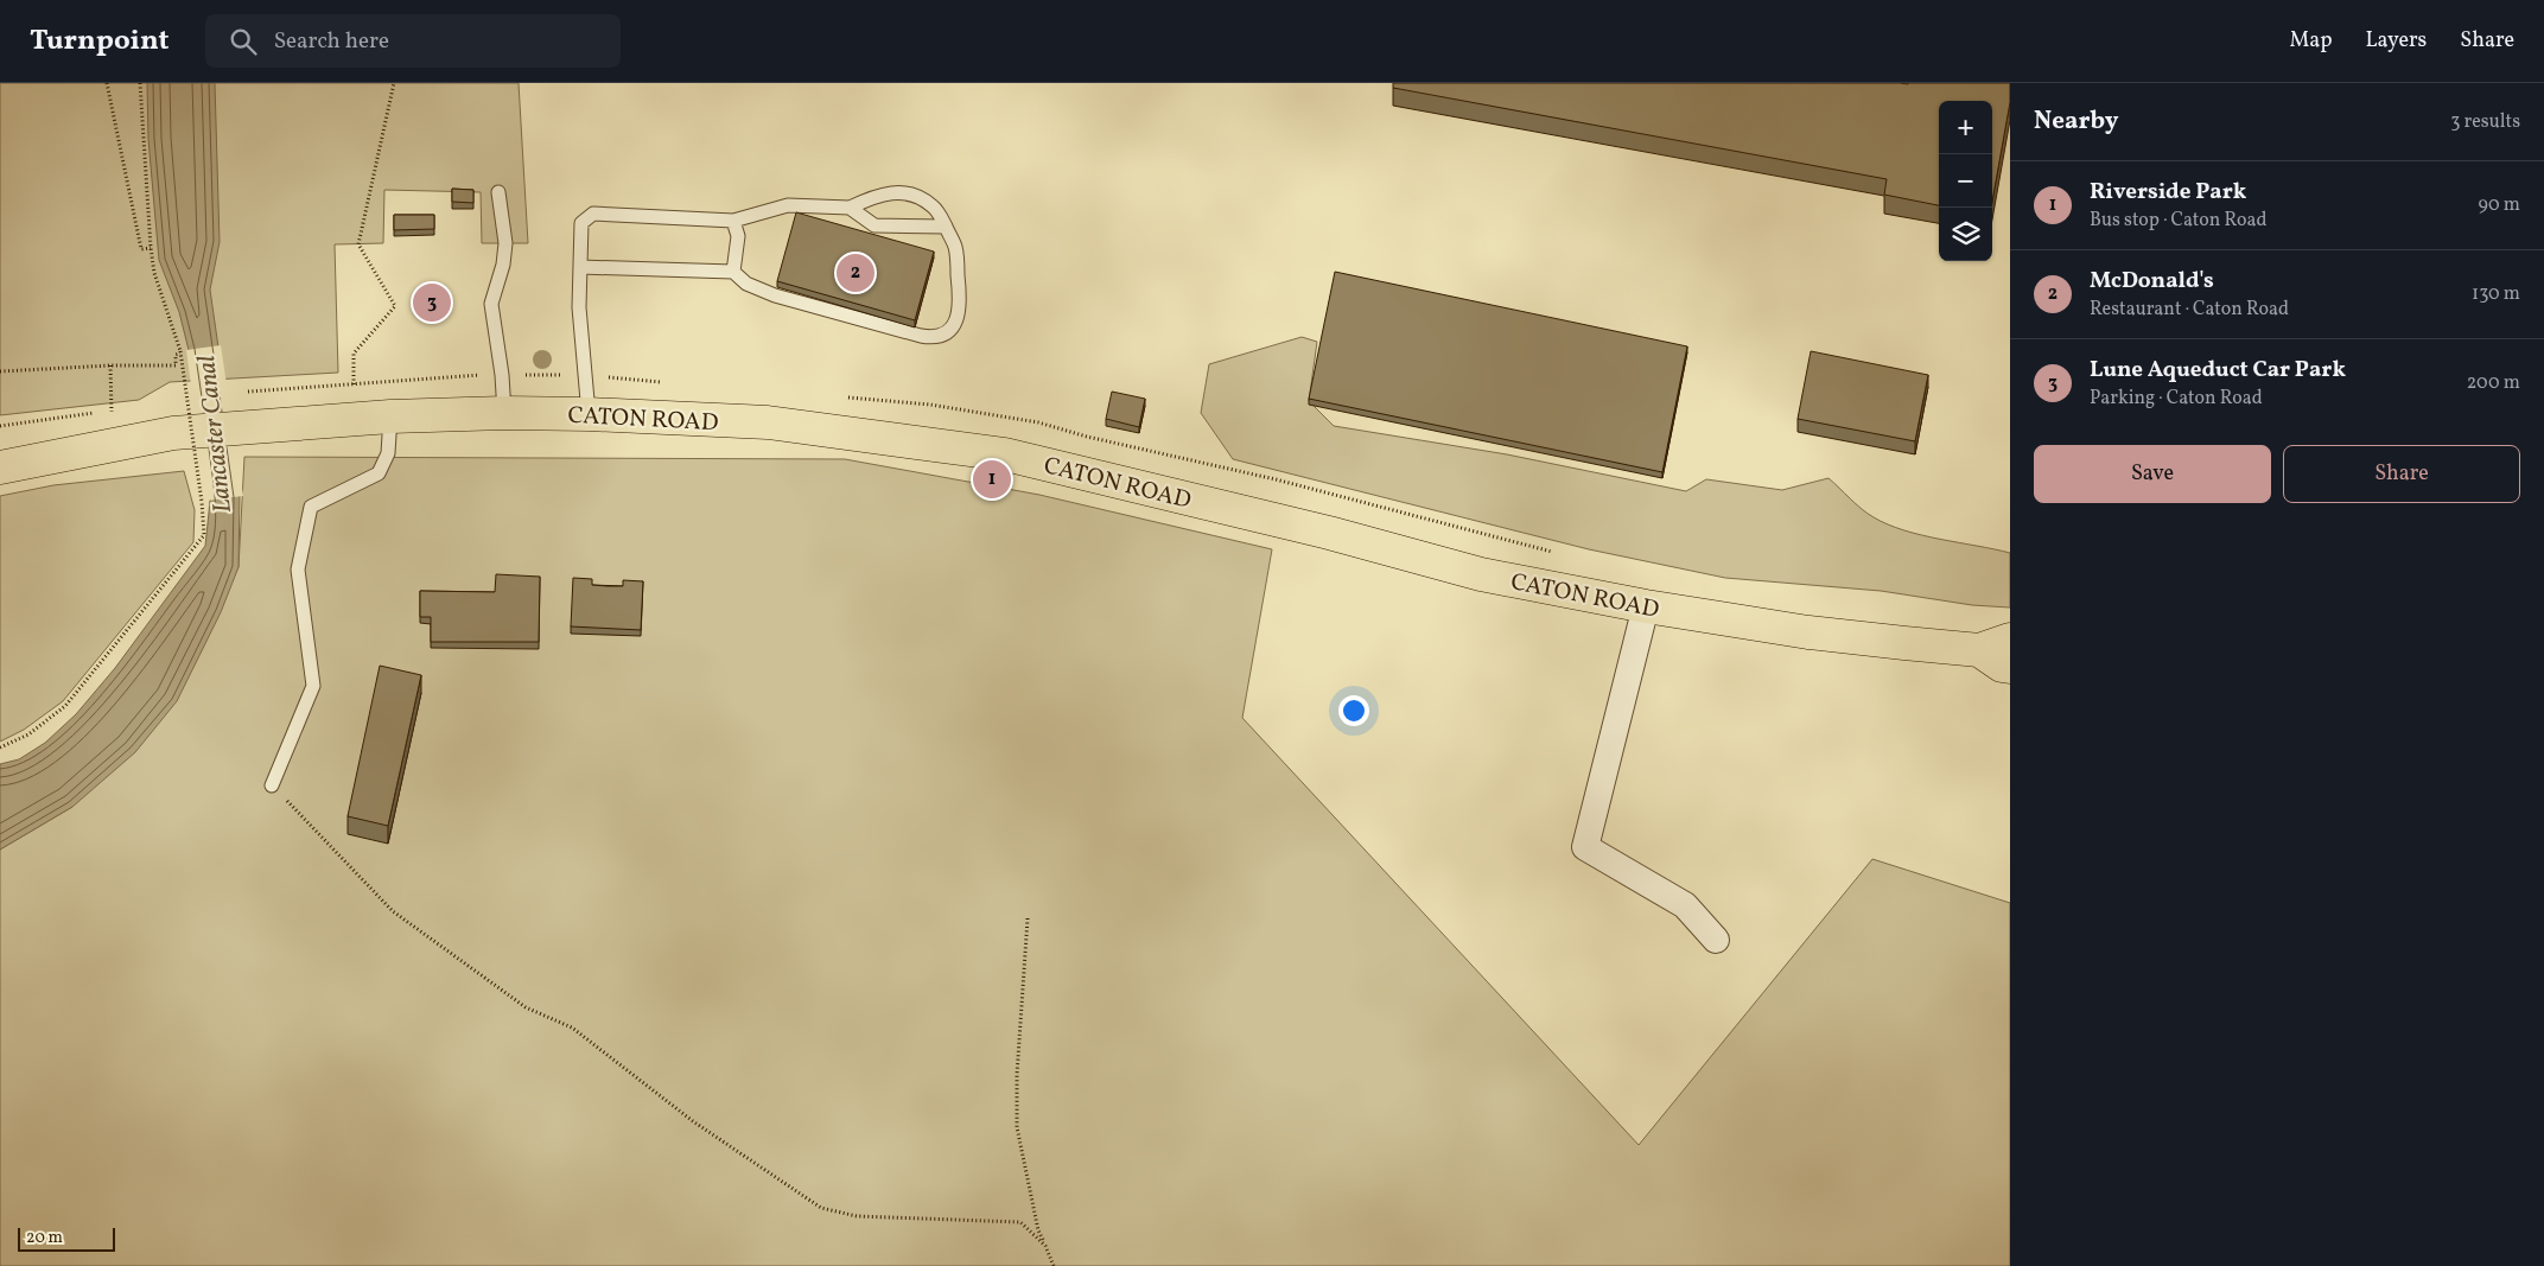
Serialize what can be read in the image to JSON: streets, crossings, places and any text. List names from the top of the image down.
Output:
{
  "streets": {
    "main road": ["CATON ROAD"]
  },
  "water": ["Lancaster Canal"],
  "scale_bar": "20 m",
  "page": {
    "header": "Turnpoint",
    "search": "Search here",
    "nav": ["Map", "Layers", "Share"],
    "heading": ["Nearby", "3 results"],
    "map_buttons": ["+", "−"],
    "list": [
      {
        "mark": "1",
        "name": "Riverside Park",
        "note": "Bus stop · Caton Road",
        "value": "90 m"
      },
      {
        "mark": "2",
        "name": "McDonald's",
        "note": "Restaurant · Caton Road",
        "value": "130 m"
      },
      {
        "mark": "3",
        "name": "Lune Aqueduct Car Park",
        "note": "Parking · Caton Road",
        "value": "200 m"
      }
    ],
    "pins": ["2", "3", "1"],
    "buttons": ["Save", "Share"],
    "scale": "20 m"
  }
}
